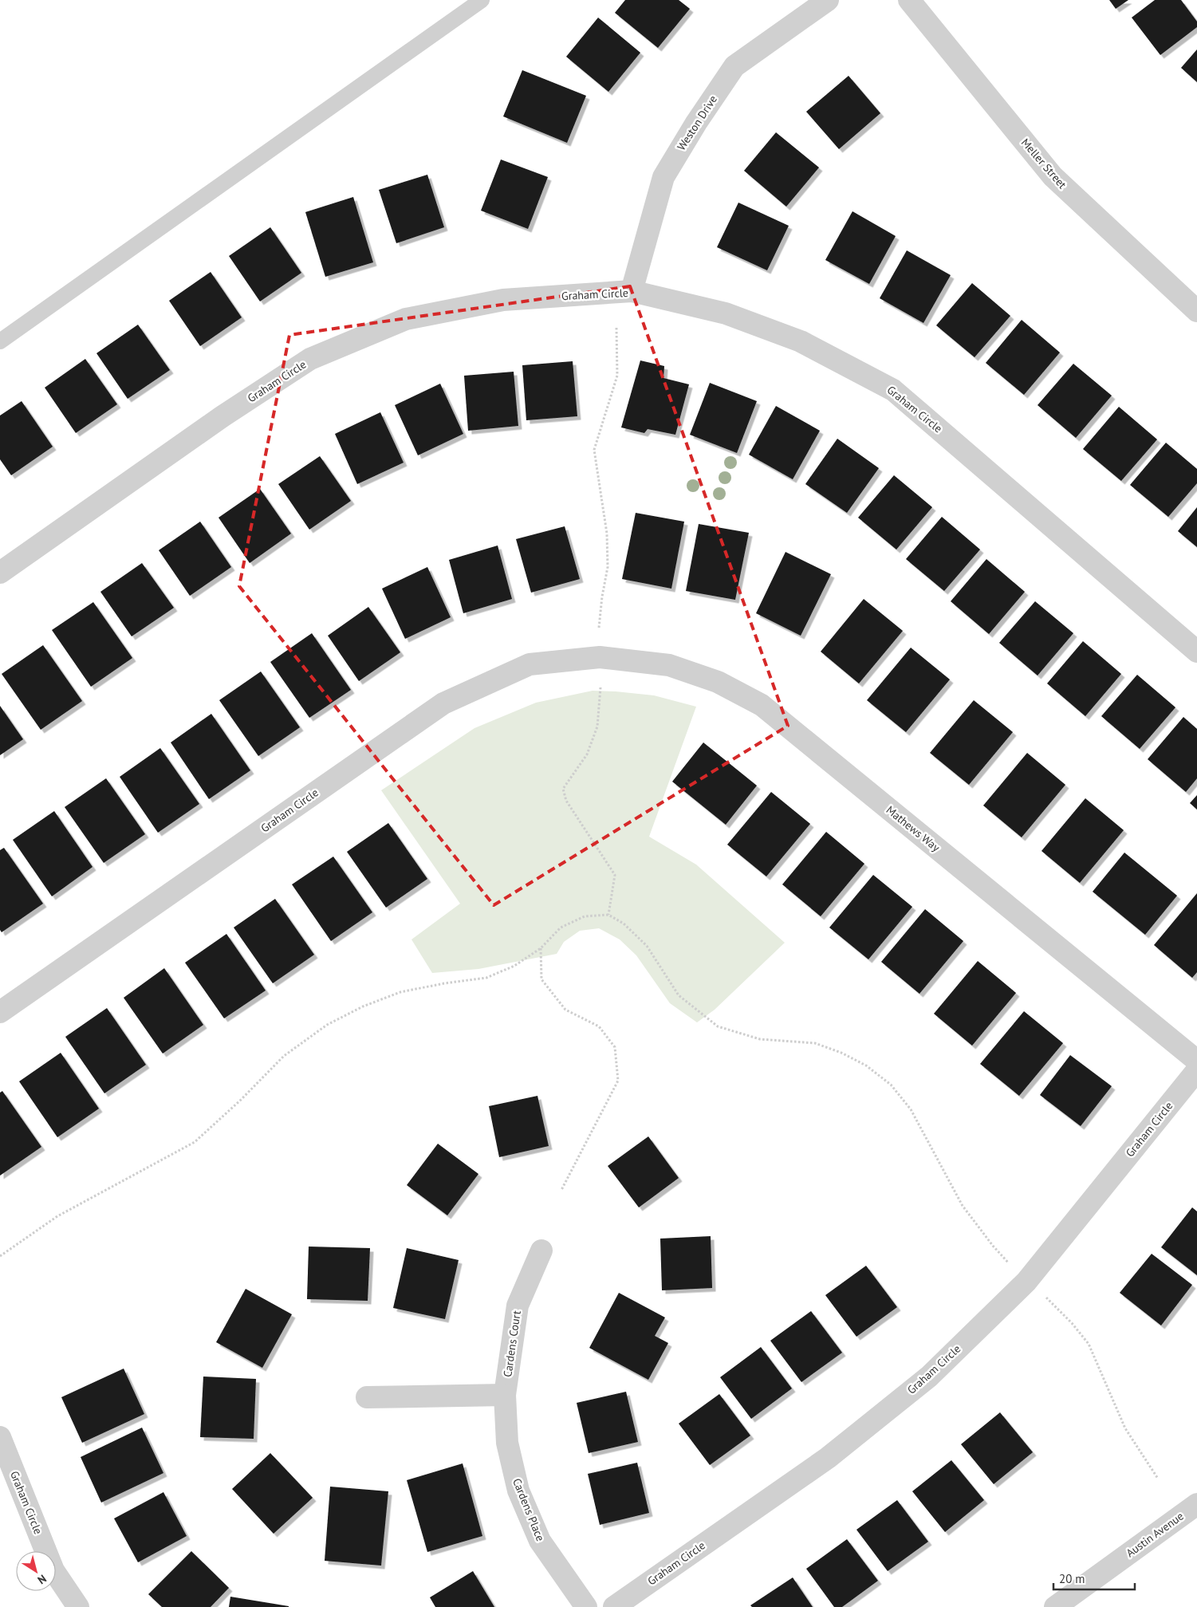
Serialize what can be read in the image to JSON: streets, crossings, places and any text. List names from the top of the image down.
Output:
{
  "streets": {
    "street": [
      "Weston Drive",
      "Meller Street",
      "Graham Circle",
      "Mathews Way",
      "Cardens Court",
      "Cardens Place",
      "Austin Avenue"
    ]
  },
  "crossings": [
    ["Weston Drive", "Graham Circle"],
    ["Graham Circle", "Mathews Way"],
    ["Cardens Court", "Cardens Place"]
  ],
  "scale_bar": "20 m",
  "north": "bottom right"
}
